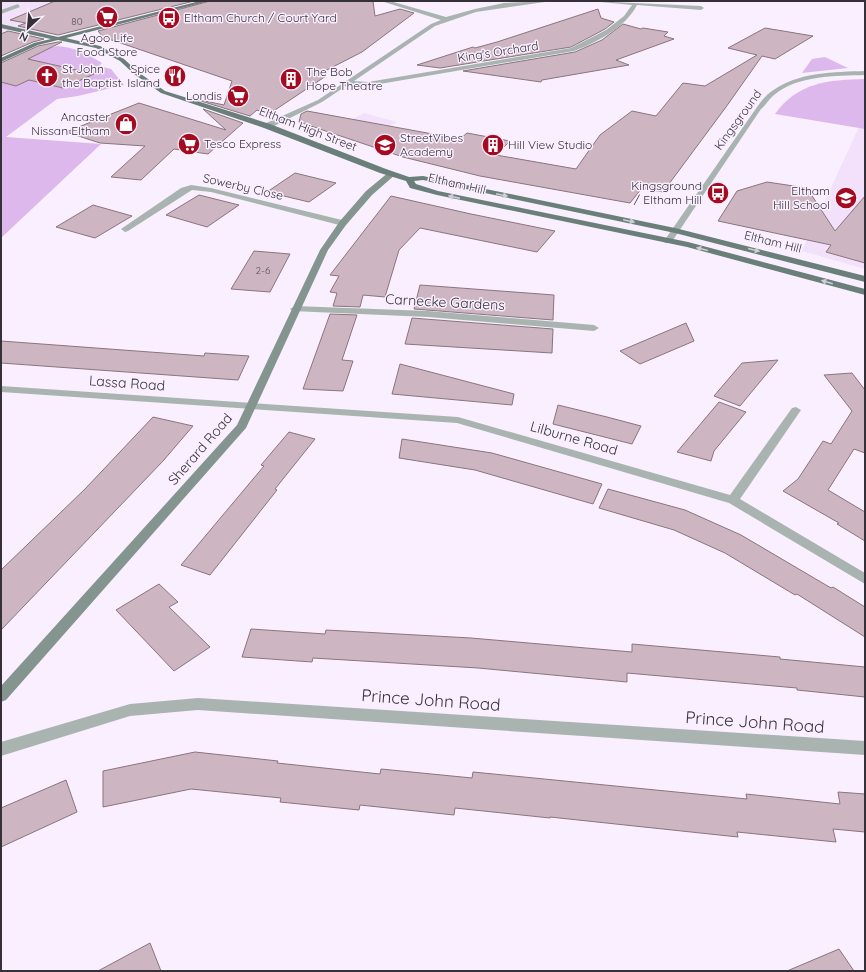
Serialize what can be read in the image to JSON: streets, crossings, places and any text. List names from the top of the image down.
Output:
{
  "streets": {
    "main road": ["Eltham High Street", "Eltham Hill"],
    "street": [
      "King's Orchard",
      "Kingsground",
      "Sowerby Close",
      "Carnecke Gardens",
      "Lassa Road",
      "Lilburne Road",
      "Sherard Road",
      "Prince John Road"
    ]
  },
  "crossings": [
    ["Kingsground", "Eltham Hill"],
    ["Eltham High Street", "Eltham Hill"],
    ["Eltham High Street", "Sherard Road"],
    ["Sowerby Close", "Sherard Road"],
    ["Carnecke Gardens", "Sherard Road"],
    ["Lassa Road", "Lilburne Road"],
    ["Lassa Road", "Sherard Road"],
    ["Lilburne Road", "Sherard Road"]
  ],
  "places": {
    "supermarket": ["Agoo Life Food Store", "Londis", "Tesco Express"],
    "bus stop": ["Eltham Church / Court Yard", "Kingsground / Eltham Hill"],
    "church": ["St John the Baptist"],
    "restaurant": ["Spice Island"],
    "building": ["The Bob Hope Theatre", "Hill View Studio"],
    "shop": ["Ancaster Nissan Eltham"],
    "school or university": ["StreetVibes Academy", "Eltham Hill School"]
  },
  "house_numbers": ["80", "2-6"],
  "north": "bottom left"
}
